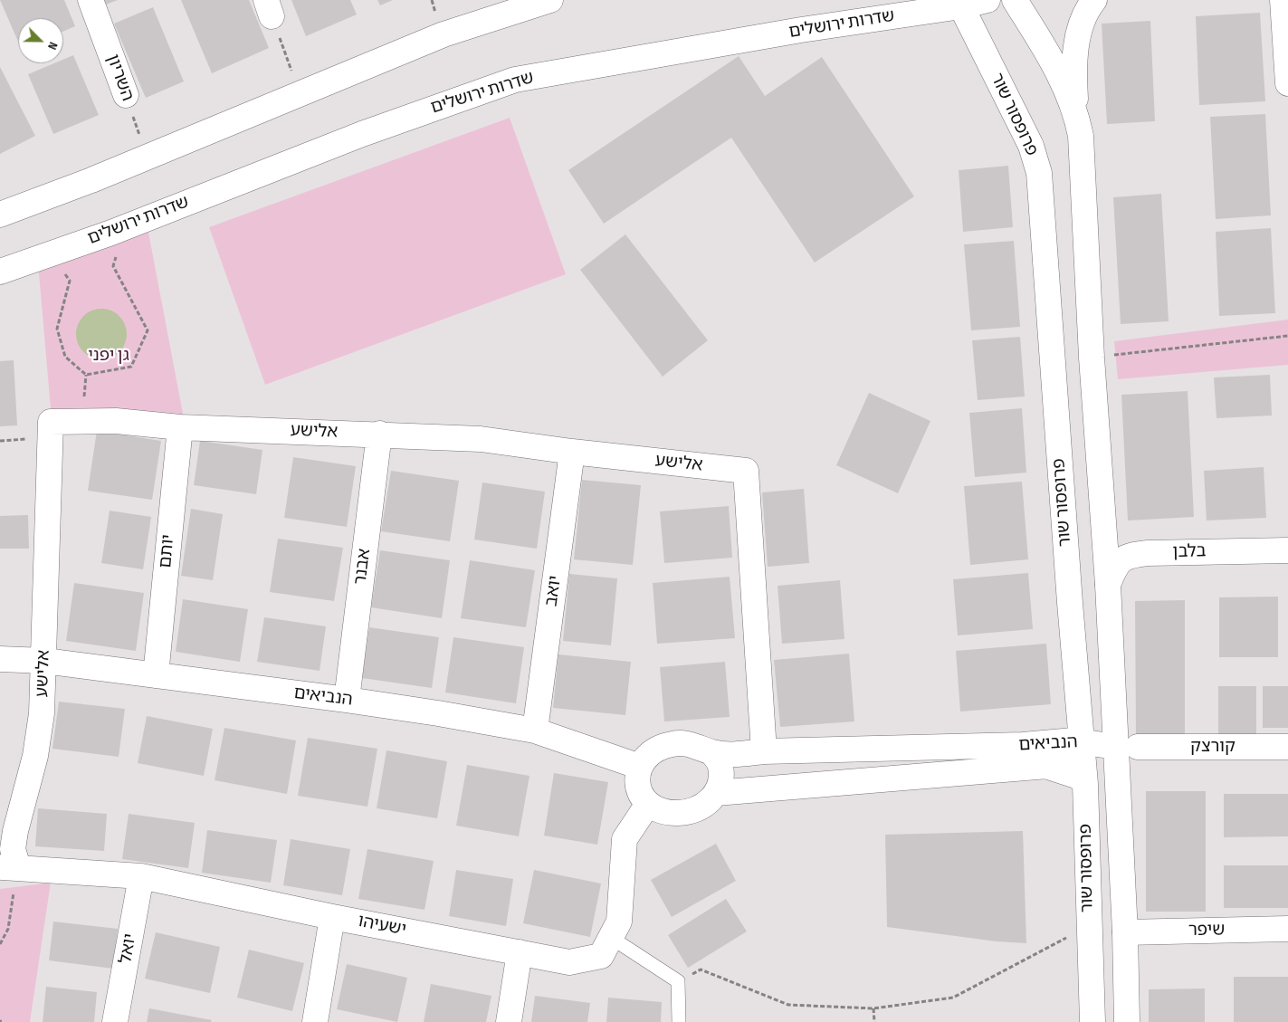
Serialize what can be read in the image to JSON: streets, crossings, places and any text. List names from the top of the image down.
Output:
{
  "streets": {
    "street": [
      "שדרות ירושלים",
      "השריון",
      "פרופסור שור",
      "אלישע",
      "יותם",
      "בלבן",
      "אבנר",
      "יואב",
      "הנביאים",
      "קורצק",
      "ישעיהו",
      "שיפר",
      "יואל"
    ]
  },
  "crossings": [
    ["שדרות ירושלים", "פרופסור שור"],
    ["פרופסור שור", "בלבן"],
    ["פרופסור שור", "הנביאים"],
    ["פרופסור שור", "קורצק"],
    ["פרופסור שור", "שיפר"],
    ["אלישע", "יותם"],
    ["אלישע", "אבנר"],
    ["אלישע", "יואב"],
    ["אלישע", "הנביאים"],
    ["אלישע", "ישעיהו"],
    ["יותם", "הנביאים"],
    ["אבנר", "הנביאים"],
    ["יואב", "הנביאים"],
    ["הנביאים", "קורצק"],
    ["הנביאים", "ישעיהו"],
    ["ישעיהו", "יואל"]
  ],
  "parks": ["גן יפני"],
  "north": "bottom right"
}
